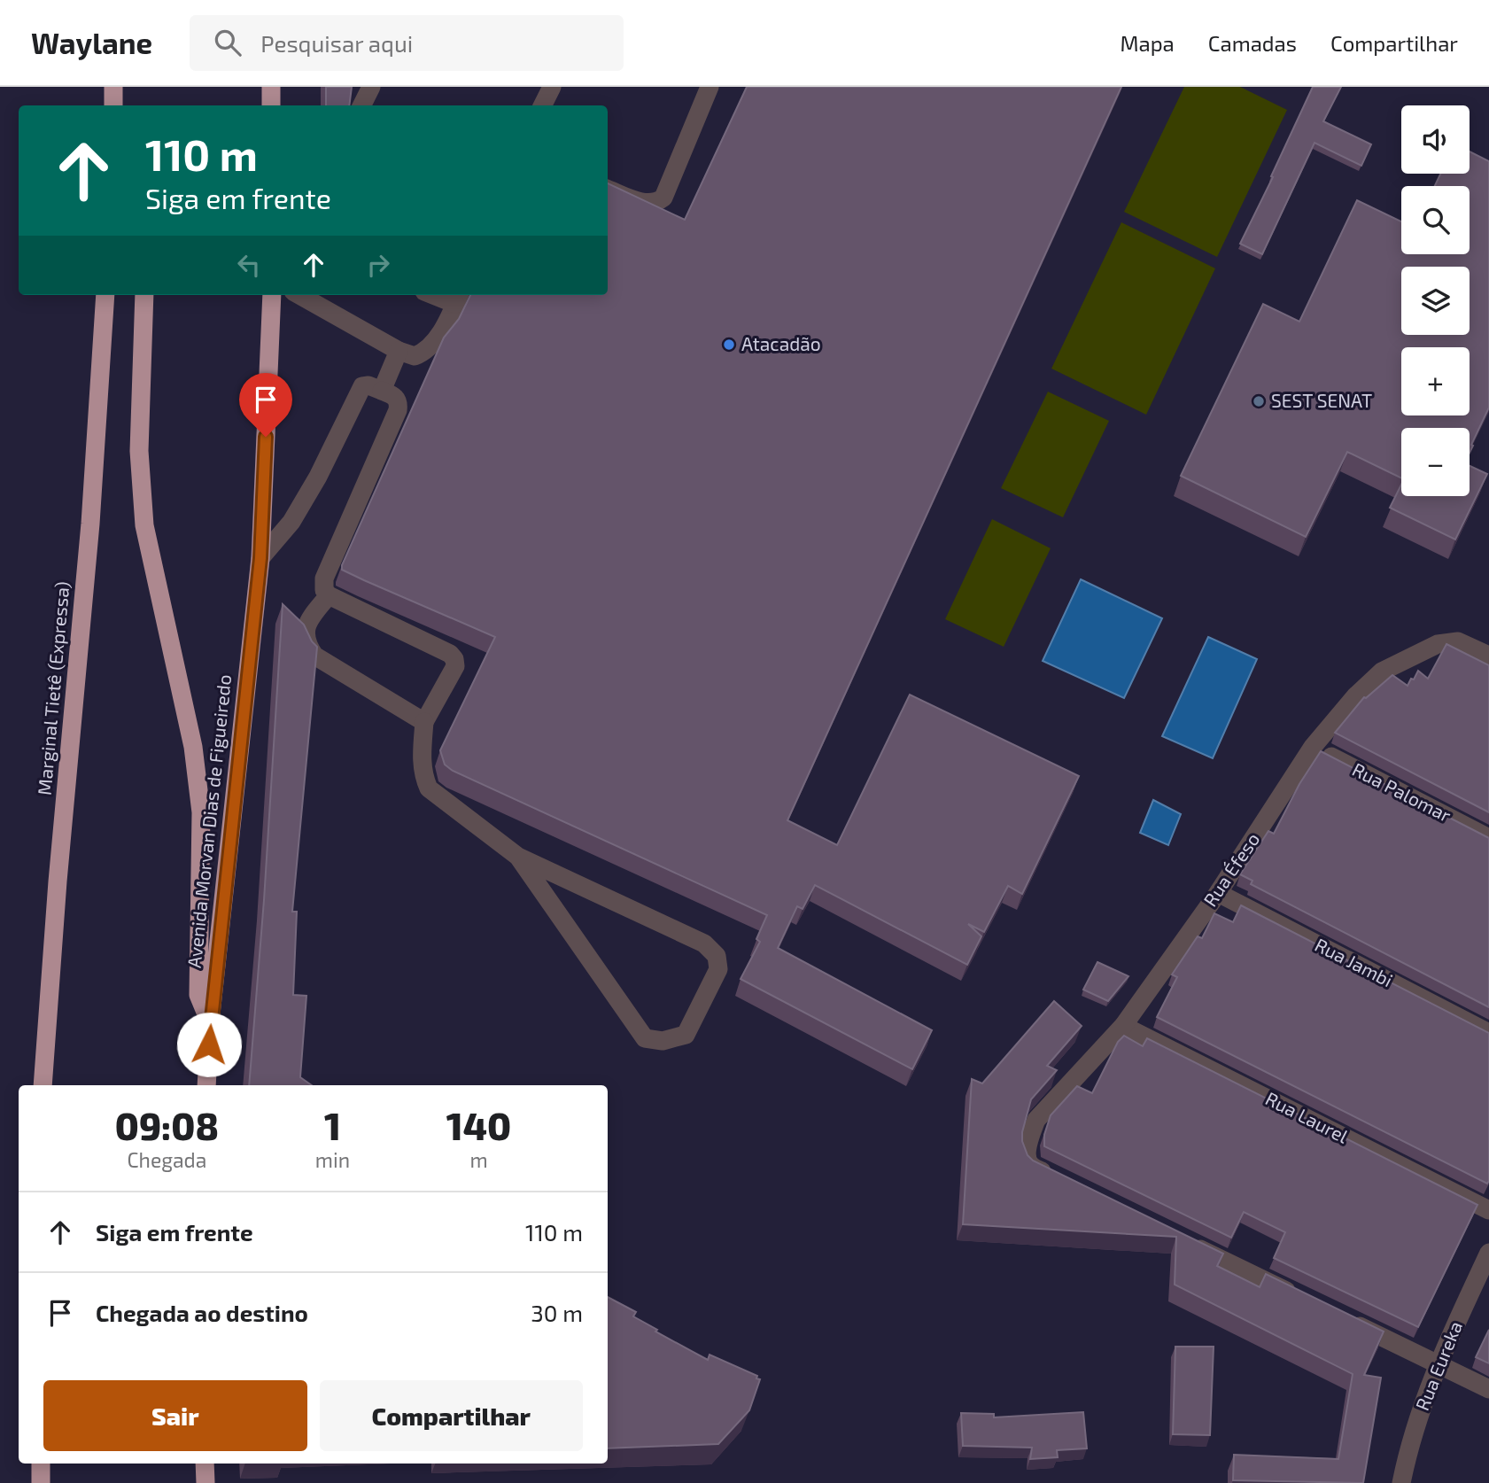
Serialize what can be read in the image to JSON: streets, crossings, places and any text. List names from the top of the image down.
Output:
{
  "streets": {
    "highway": ["Marginal Tietê (Expressa)", "Avenida Morvan Dias de Figueiredo"],
    "street": [
      "Rua Palomar",
      "Rua Éfeso",
      "Rua Jambi",
      "Rua Laurel",
      "Rua Eureka"
    ]
  },
  "crossings": [
    ["Rua Palomar", "Rua Éfeso"],
    ["Rua Éfeso", "Rua Jambi"],
    ["Rua Éfeso", "Rua Laurel"]
  ],
  "places": ["Atacadão", "SEST SENAT"],
  "page": {
    "header": "Waylane",
    "search": "Pesquisar aqui",
    "nav": ["Mapa", "Camadas", "Compartilhar"],
    "map_buttons": ["+", "−"],
    "turn": ["110 m", "Siga em frente"],
    "eta": [
      "09:08",
      "Chegada",
      "1",
      "min",
      "140",
      "m"
    ],
    "list": [
      {
        "name": "Siga em frente",
        "value": "110 m"
      },
      {
        "name": "Chegada ao destino",
        "value": "30 m"
      }
    ],
    "buttons": ["Sair", "Compartilhar"]
  }
}
